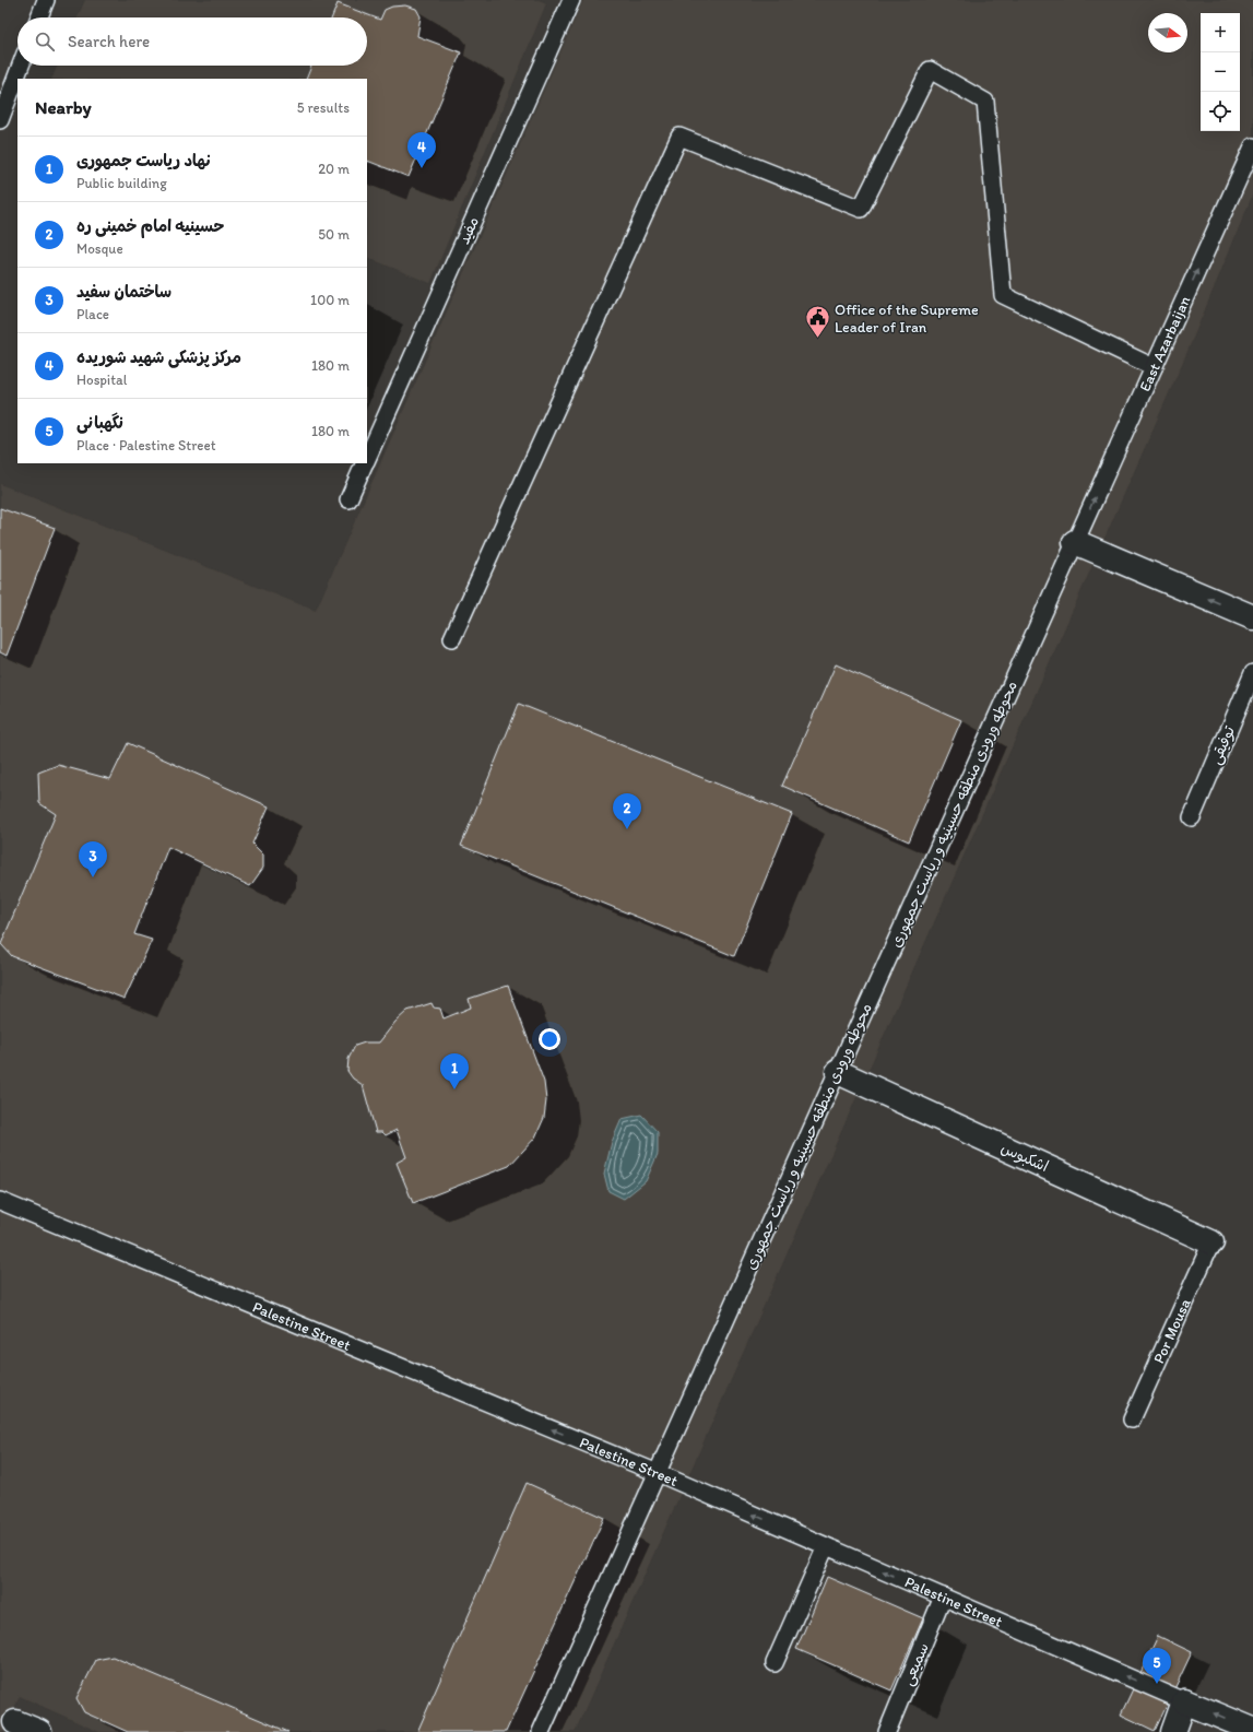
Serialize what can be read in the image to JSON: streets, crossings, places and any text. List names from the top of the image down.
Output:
{
  "streets": {
    "street": ["اشکبوس", "Palestine Street"],
    "lane": [
      "مفید",
      "East Azarbaijan",
      "توفیقی",
      "محوطه ورودی منطقه حسینیه و ریاست جمهوری",
      "Por Mousa",
      "سمیعی"
    ]
  },
  "crossings": [
    ["East Azarbaijan", "محوطه ورودی منطقه حسینیه و ریاست جمهوری"],
    ["محوطه ورودی منطقه حسینیه و ریاست جمهوری", "اشکبوس"],
    ["محوطه ورودی منطقه حسینیه و ریاست جمهوری", "Palestine Street"],
    ["اشکبوس", "Por Mousa"],
    ["Palestine Street", "سمیعی"]
  ],
  "one_way": ["East Azarbaijan", "Palestine Street"],
  "places": {
    "public building": ["Office of the Supreme Leader of Iran"]
  },
  "north": "right",
  "page": {
    "map_buttons": ["+", "−"],
    "search": "Search here",
    "heading": ["Nearby", "5 results"],
    "pins": [
      "4",
      "2",
      "3",
      "1",
      "5"
    ],
    "list": [
      {
        "mark": "1",
        "name": "نهاد ریاست جمهوری",
        "note": "Public building",
        "value": "20 m"
      },
      {
        "mark": "2",
        "name": "حسینیه امام خمینی ره",
        "note": "Mosque",
        "value": "50 m"
      },
      {
        "mark": "3",
        "name": "ساختمان سفید",
        "note": "Place",
        "value": "100 m"
      },
      {
        "mark": "4",
        "name": "مرکز پزشکی شهید شوریده",
        "note": "Hospital",
        "value": "180 m"
      },
      {
        "mark": "5",
        "name": "نگهبانی",
        "note": "Place · Palestine Street",
        "value": "180 m"
      }
    ]
  }
}
